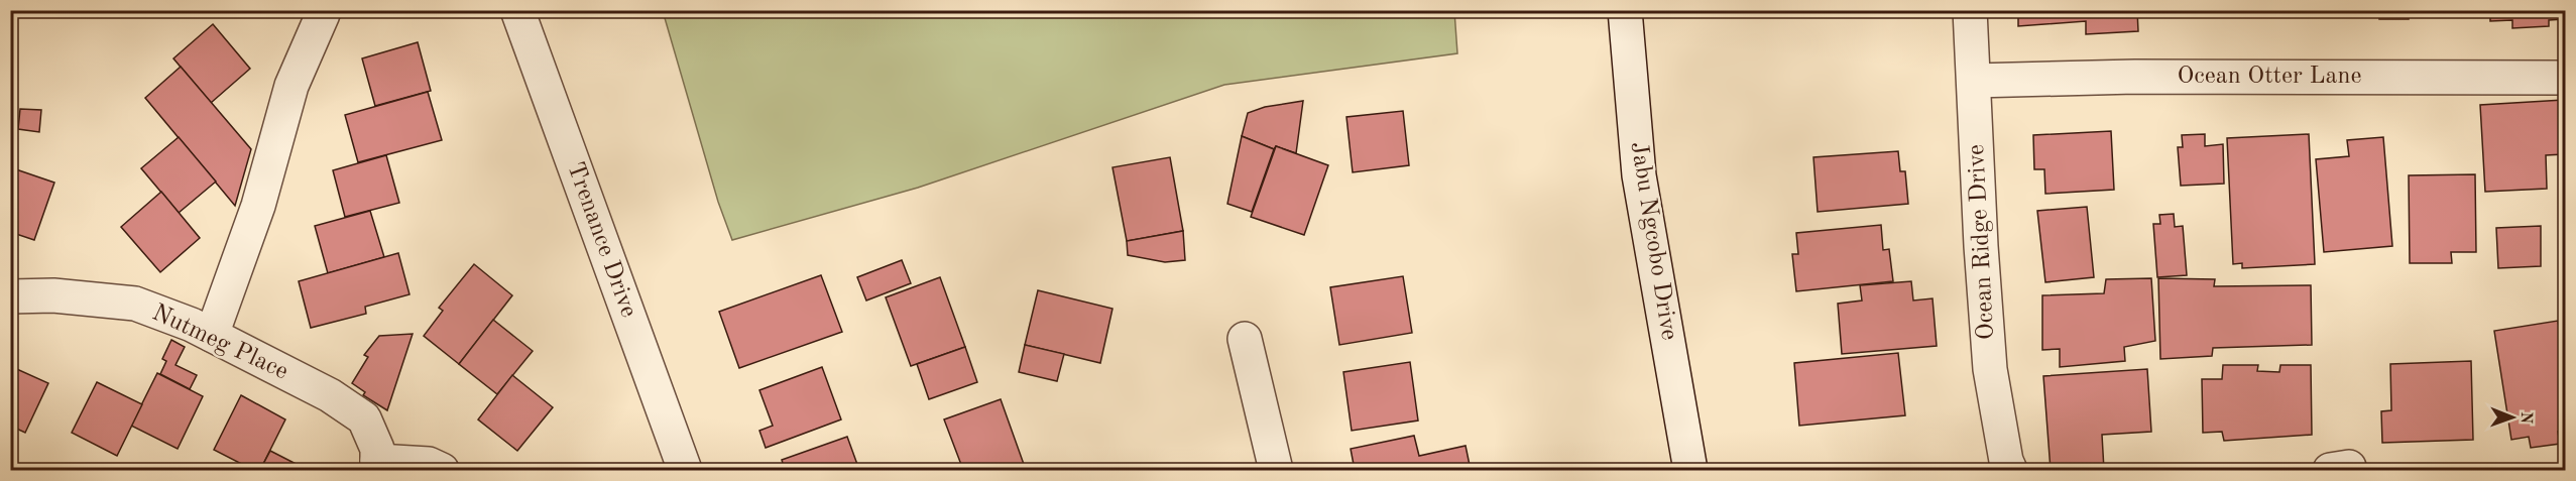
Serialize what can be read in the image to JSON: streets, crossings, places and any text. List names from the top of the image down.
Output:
{
  "streets": {
    "street": [
      "Ocean Otter Lane",
      "Trenance Drive",
      "Jabu Ngcobo Drive",
      "Ocean Ridge Drive",
      "Nutmeg Place"
    ]
  },
  "crossings": [
    ["Ocean Otter Lane", "Ocean Ridge Drive"]
  ],
  "north": "right"
}
